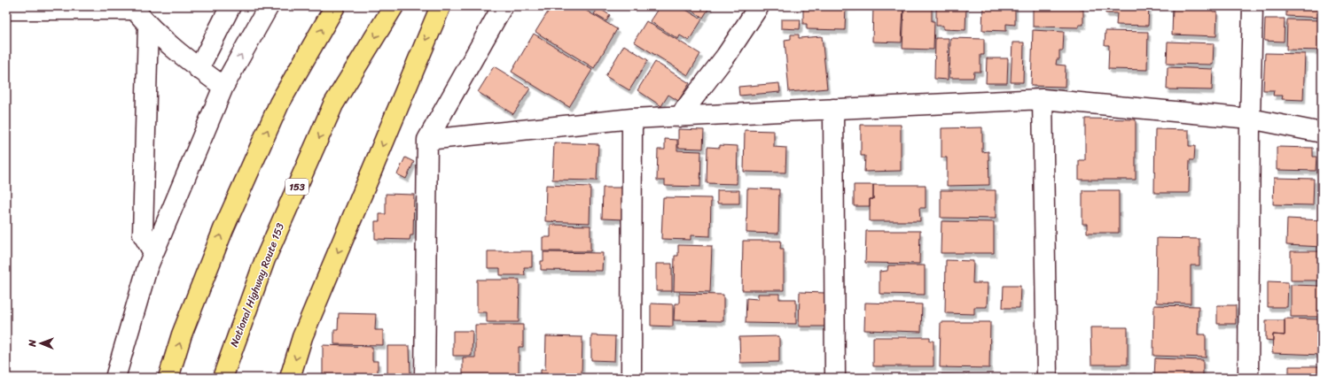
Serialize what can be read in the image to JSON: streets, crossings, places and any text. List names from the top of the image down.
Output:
{
  "streets": {
    "highway": ["153", "National Highway Route 153"]
  },
  "north": "left"
}
